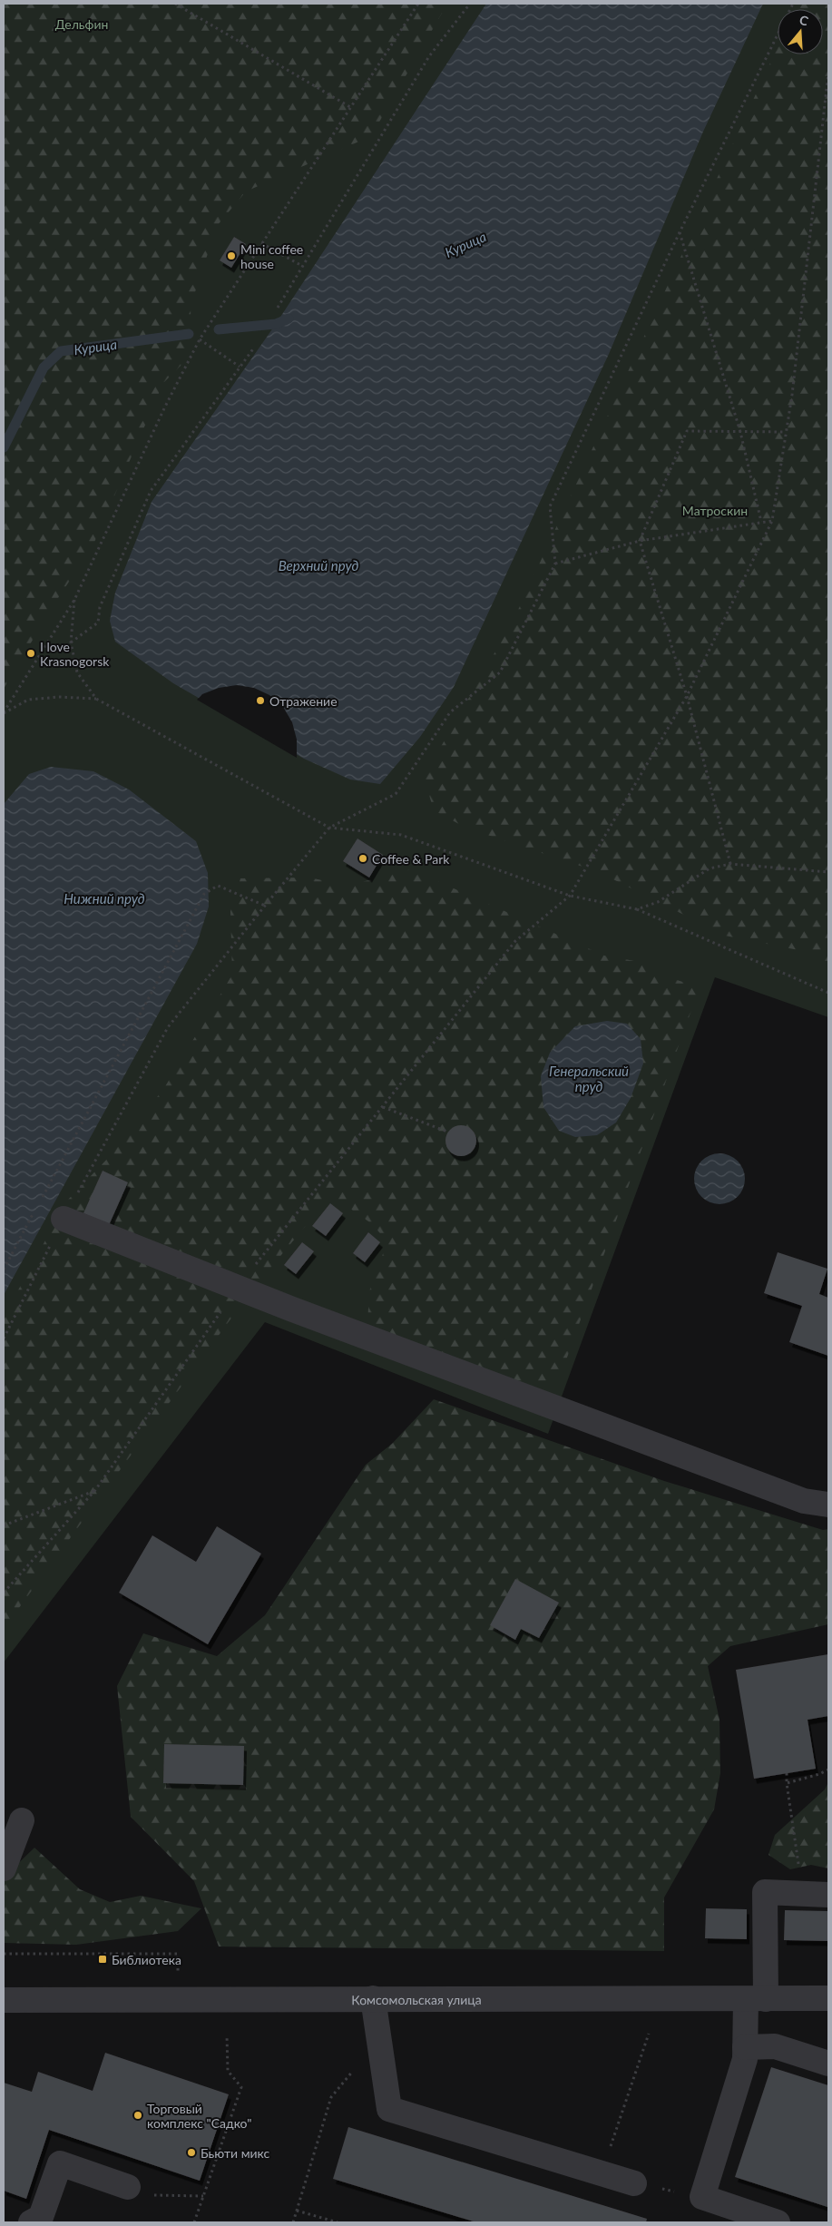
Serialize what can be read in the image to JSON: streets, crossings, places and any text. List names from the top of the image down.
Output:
{
  "streets": {
    "street": ["Комсомольская улица"]
  },
  "water": [
    "Курица",
    "Верхний пруд",
    "Нижний пруд",
    "Генеральский пруд"
  ],
  "parks": ["Дельфин", "Матроскин"],
  "places": {
    "other": [
      "Mini coffee house",
      "I love Krasnogorsk",
      "Отражение",
      "Coffee & Park",
      "Торговый комплекс \"Садко\"",
      "Бьюти микс"
    ],
    "transit": ["Библиотека"]
  },
  "north": "top"
}
